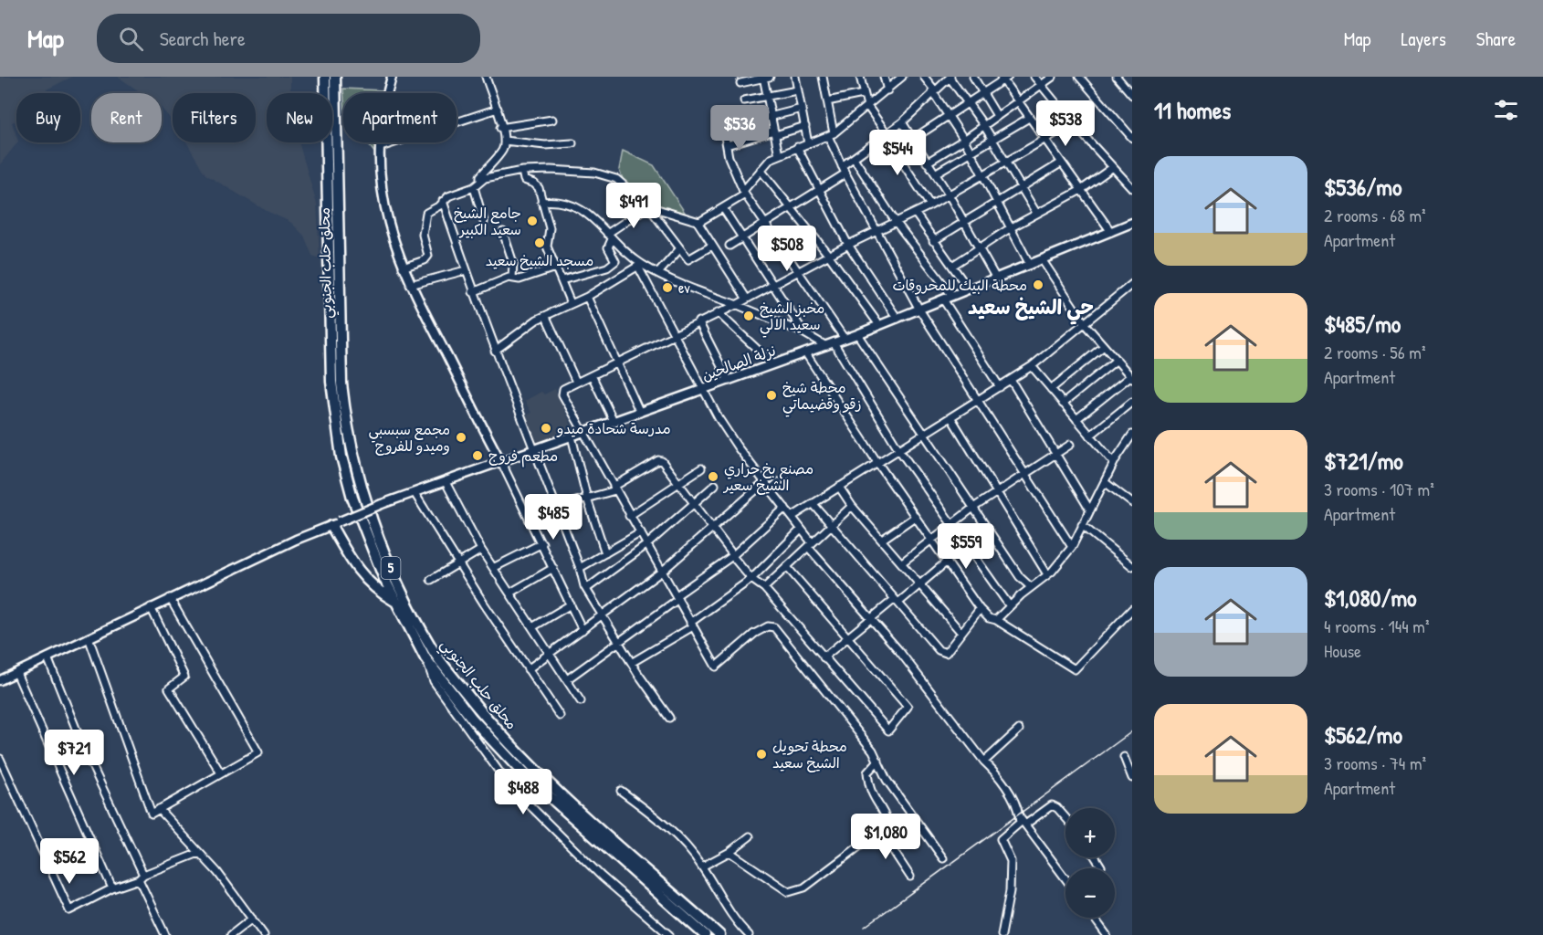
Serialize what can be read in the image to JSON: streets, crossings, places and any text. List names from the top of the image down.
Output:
{
  "streets": {
    "highway": ["محلق حلب الجنوبي", "5"],
    "main road": ["نزلة الصالحين"]
  },
  "districts": ["حي الشيخ سعيد"],
  "places": [
    "جامع الشيخ سعيد الكبير",
    "مسجد الشيخ سعيد",
    "محطة البيك للمحروقات",
    "ev",
    "مخبز الشيخ سعيد الالي",
    "محطة شيخ زقو وقضيماتي",
    "مدرسة شحادة ميدو",
    "مجمع سبسبي وميدو للفروج",
    "مطعم فروج",
    "مصنع بخ حراري الشيخ سعير",
    "محطة تحويل الشيخ سعيد"
  ],
  "page": {
    "header": "Map",
    "search": "Search here",
    "nav": ["Map", "Layers", "Share"],
    "heading": "11 homes",
    "chip": [
      "Buy",
      "Rent",
      "Filters",
      "New",
      "Apartment"
    ],
    "price": [
      "$538",
      "$536",
      "$544",
      "$491",
      "$508",
      "$485",
      "$559",
      "$721",
      "$488",
      "$1,080",
      "$562"
    ],
    "list": [
      {
        "name": "$536/mo",
        "note": "2 rooms · 68 m² · Apartment"
      },
      {
        "name": "$485/mo",
        "note": "2 rooms · 56 m² · Apartment"
      },
      {
        "name": "$721/mo",
        "note": "3 rooms · 107 m² · Apartment"
      },
      {
        "name": "$1,080/mo",
        "note": "4 rooms · 144 m² · House"
      },
      {
        "name": "$562/mo",
        "note": "3 rooms · 74 m² · Apartment"
      }
    ],
    "map_buttons": ["+", "−"]
  }
}
